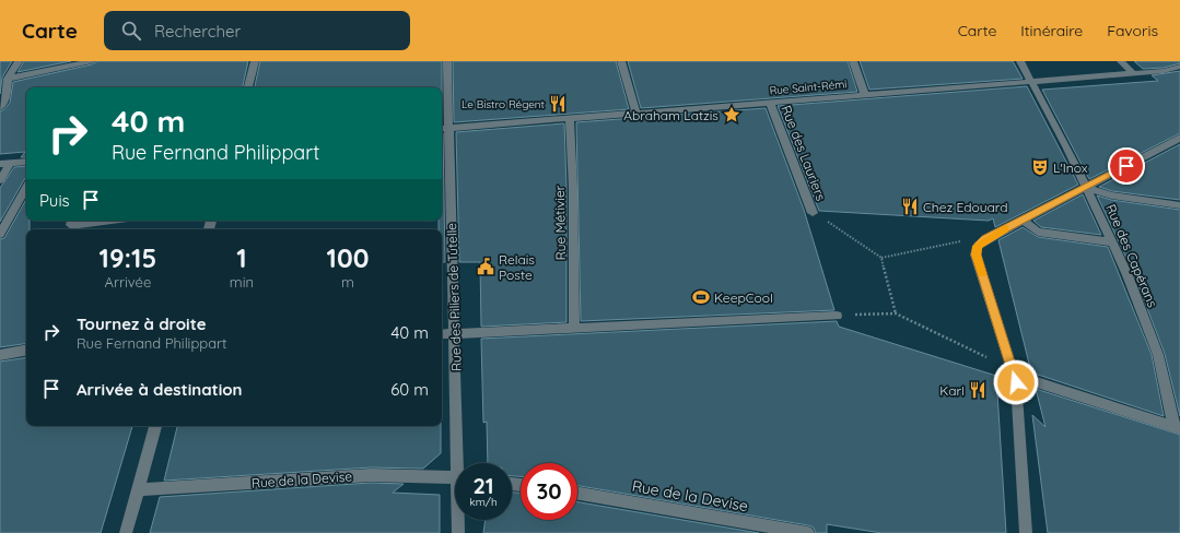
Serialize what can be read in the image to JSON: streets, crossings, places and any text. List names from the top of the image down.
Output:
{
  "streets": {
    "street": [
      "Rue Saint-Rémi",
      "Rue des Lauriers",
      "Rue Métivier",
      "Rue des Capérans",
      "Rue des Piliers de Tutelle",
      "Rue de la Devise"
    ]
  },
  "crossings": [
    ["Rue Saint-Rémi", "Rue des Lauriers"],
    ["Rue Saint-Rémi", "Rue Métivier"],
    ["Rue Saint-Rémi", "Rue des Capérans"],
    ["Rue Saint-Rémi", "Rue des Piliers de Tutelle"]
  ],
  "places": {
    "restaurant": ["Le Bistro Régent", "Chez Edouard", "Karl"],
    "place": ["Abraham Latzis"],
    "theatre": ["L'Inox"],
    "public building": ["Relais Poste"],
    "sports": ["KeepCool"]
  },
  "page": {
    "header": "Carte",
    "search": "Rechercher",
    "nav": ["Carte", "Itinéraire", "Favoris"],
    "turn": ["40 m", "Rue Fernand Philippart"],
    "then": "Puis",
    "eta": [
      "19:15",
      "Arrivée",
      "1",
      "min",
      "100",
      "m"
    ],
    "list": [
      {
        "name": "Tournez à droite",
        "note": "Rue Fernand Philippart",
        "value": "40 m"
      },
      {
        "name": "Arrivée à destination",
        "value": "60 m"
      }
    ],
    "speed": "21 km/h",
    "limit": "30"
  }
}
